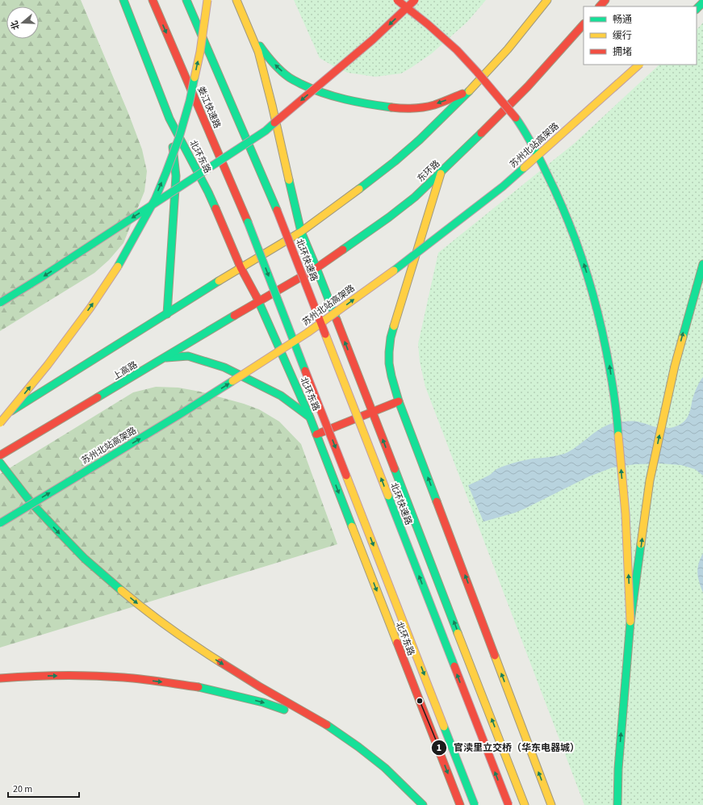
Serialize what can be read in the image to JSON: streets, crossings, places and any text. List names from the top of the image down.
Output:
{
  "streets": {
    "main road": [
      "娄江快速路",
      "苏州北站高架路",
      "北环东路",
      "东环路",
      "北环快速路",
      "上高路"
    ]
  },
  "crossings": [
    ["北环东路", "东环路"],
    ["北环东路", "上高路"],
    ["东环路", "上高路"]
  ],
  "one_way": ["苏州北站高架路"],
  "places": ["官渎里立交桥（华东电器城）"],
  "legend": ["畅通", "缓行", "拥堵"],
  "scale_bar": "20 m",
  "north": "left"
}
